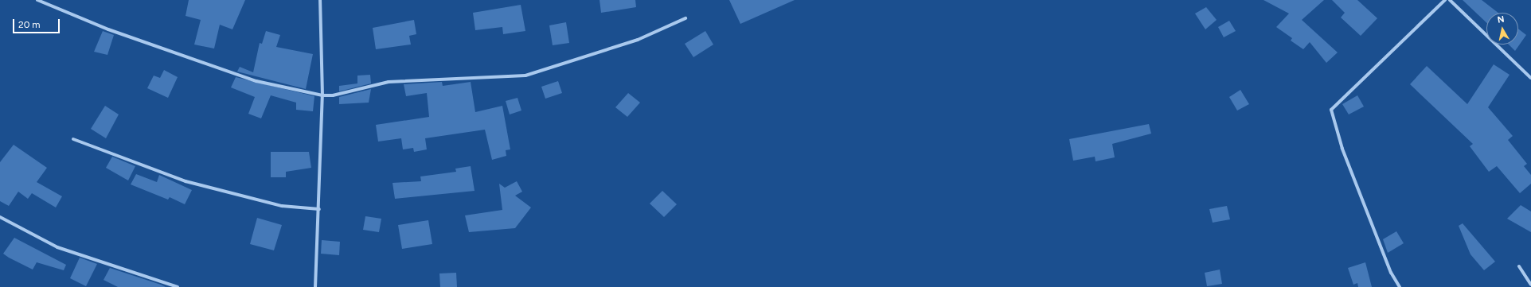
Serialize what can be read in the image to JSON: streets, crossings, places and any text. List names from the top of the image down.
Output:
{
  "scale_bar": "20 m",
  "north": "top"
}
